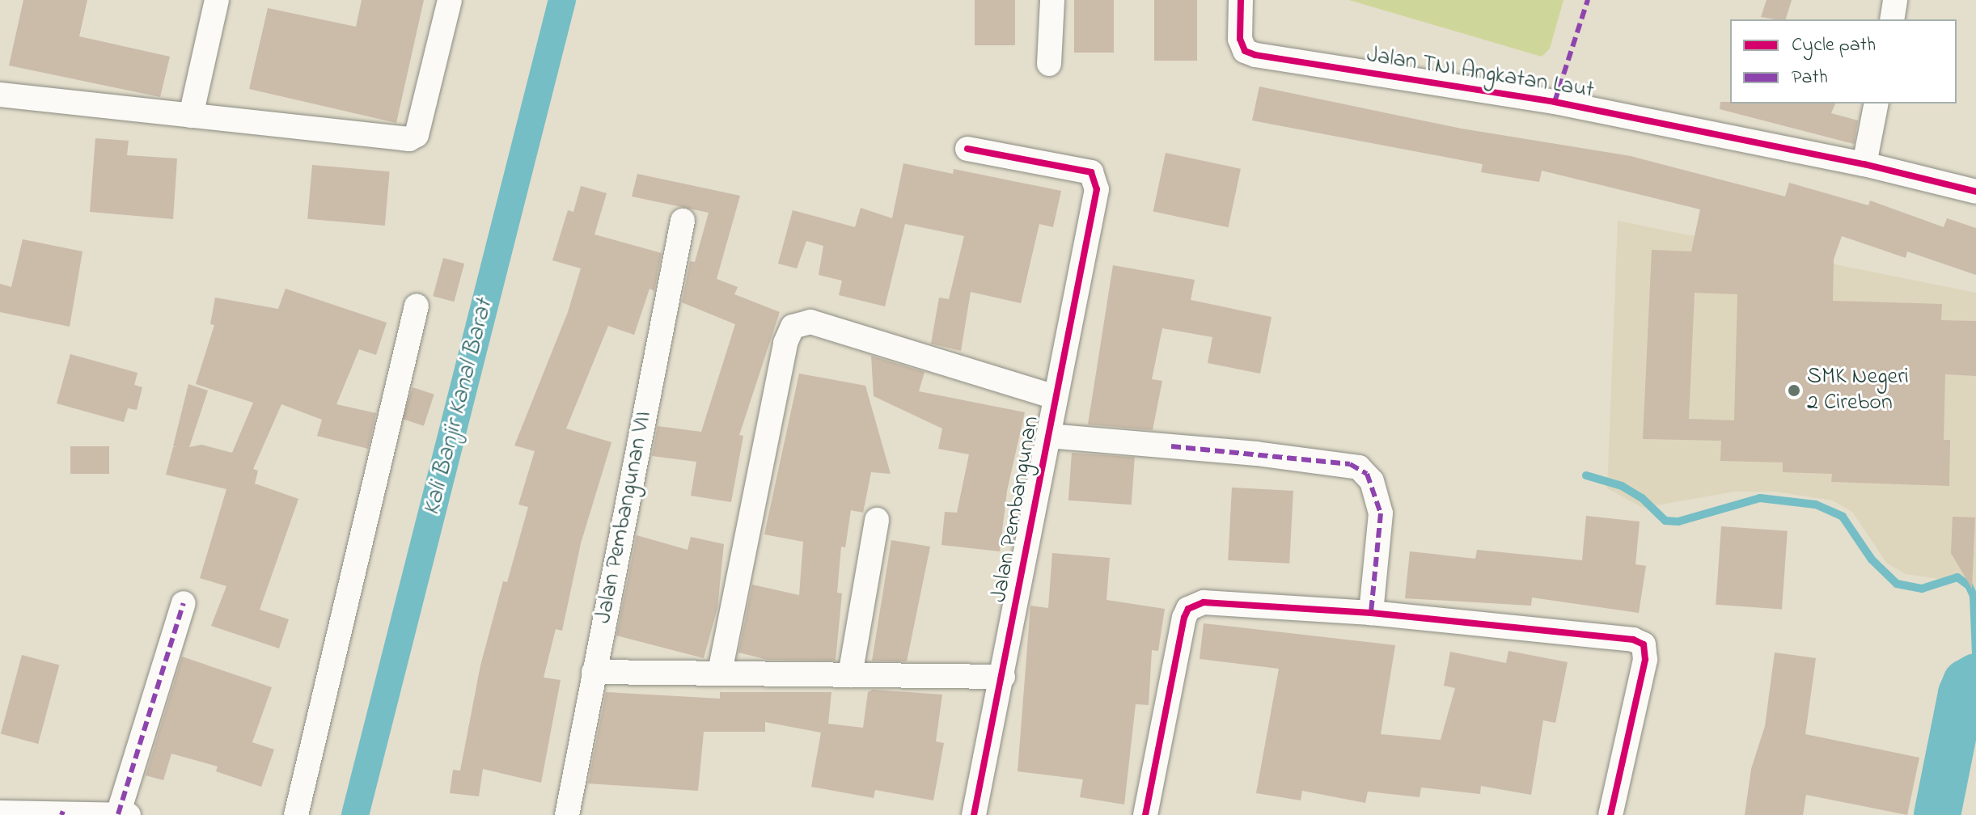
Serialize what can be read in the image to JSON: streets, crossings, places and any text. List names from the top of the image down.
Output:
{
  "streets": {
    "street": ["Jalan TNI Angkatan Laut", "Jalan Pembangunan", "Jalan Pembangunan VII"]
  },
  "water": ["Kali Banjir Kanal Barat"],
  "places": ["SMK Negeri 2 Cirebon"],
  "legend": ["Cycle path", "Path"]
}
